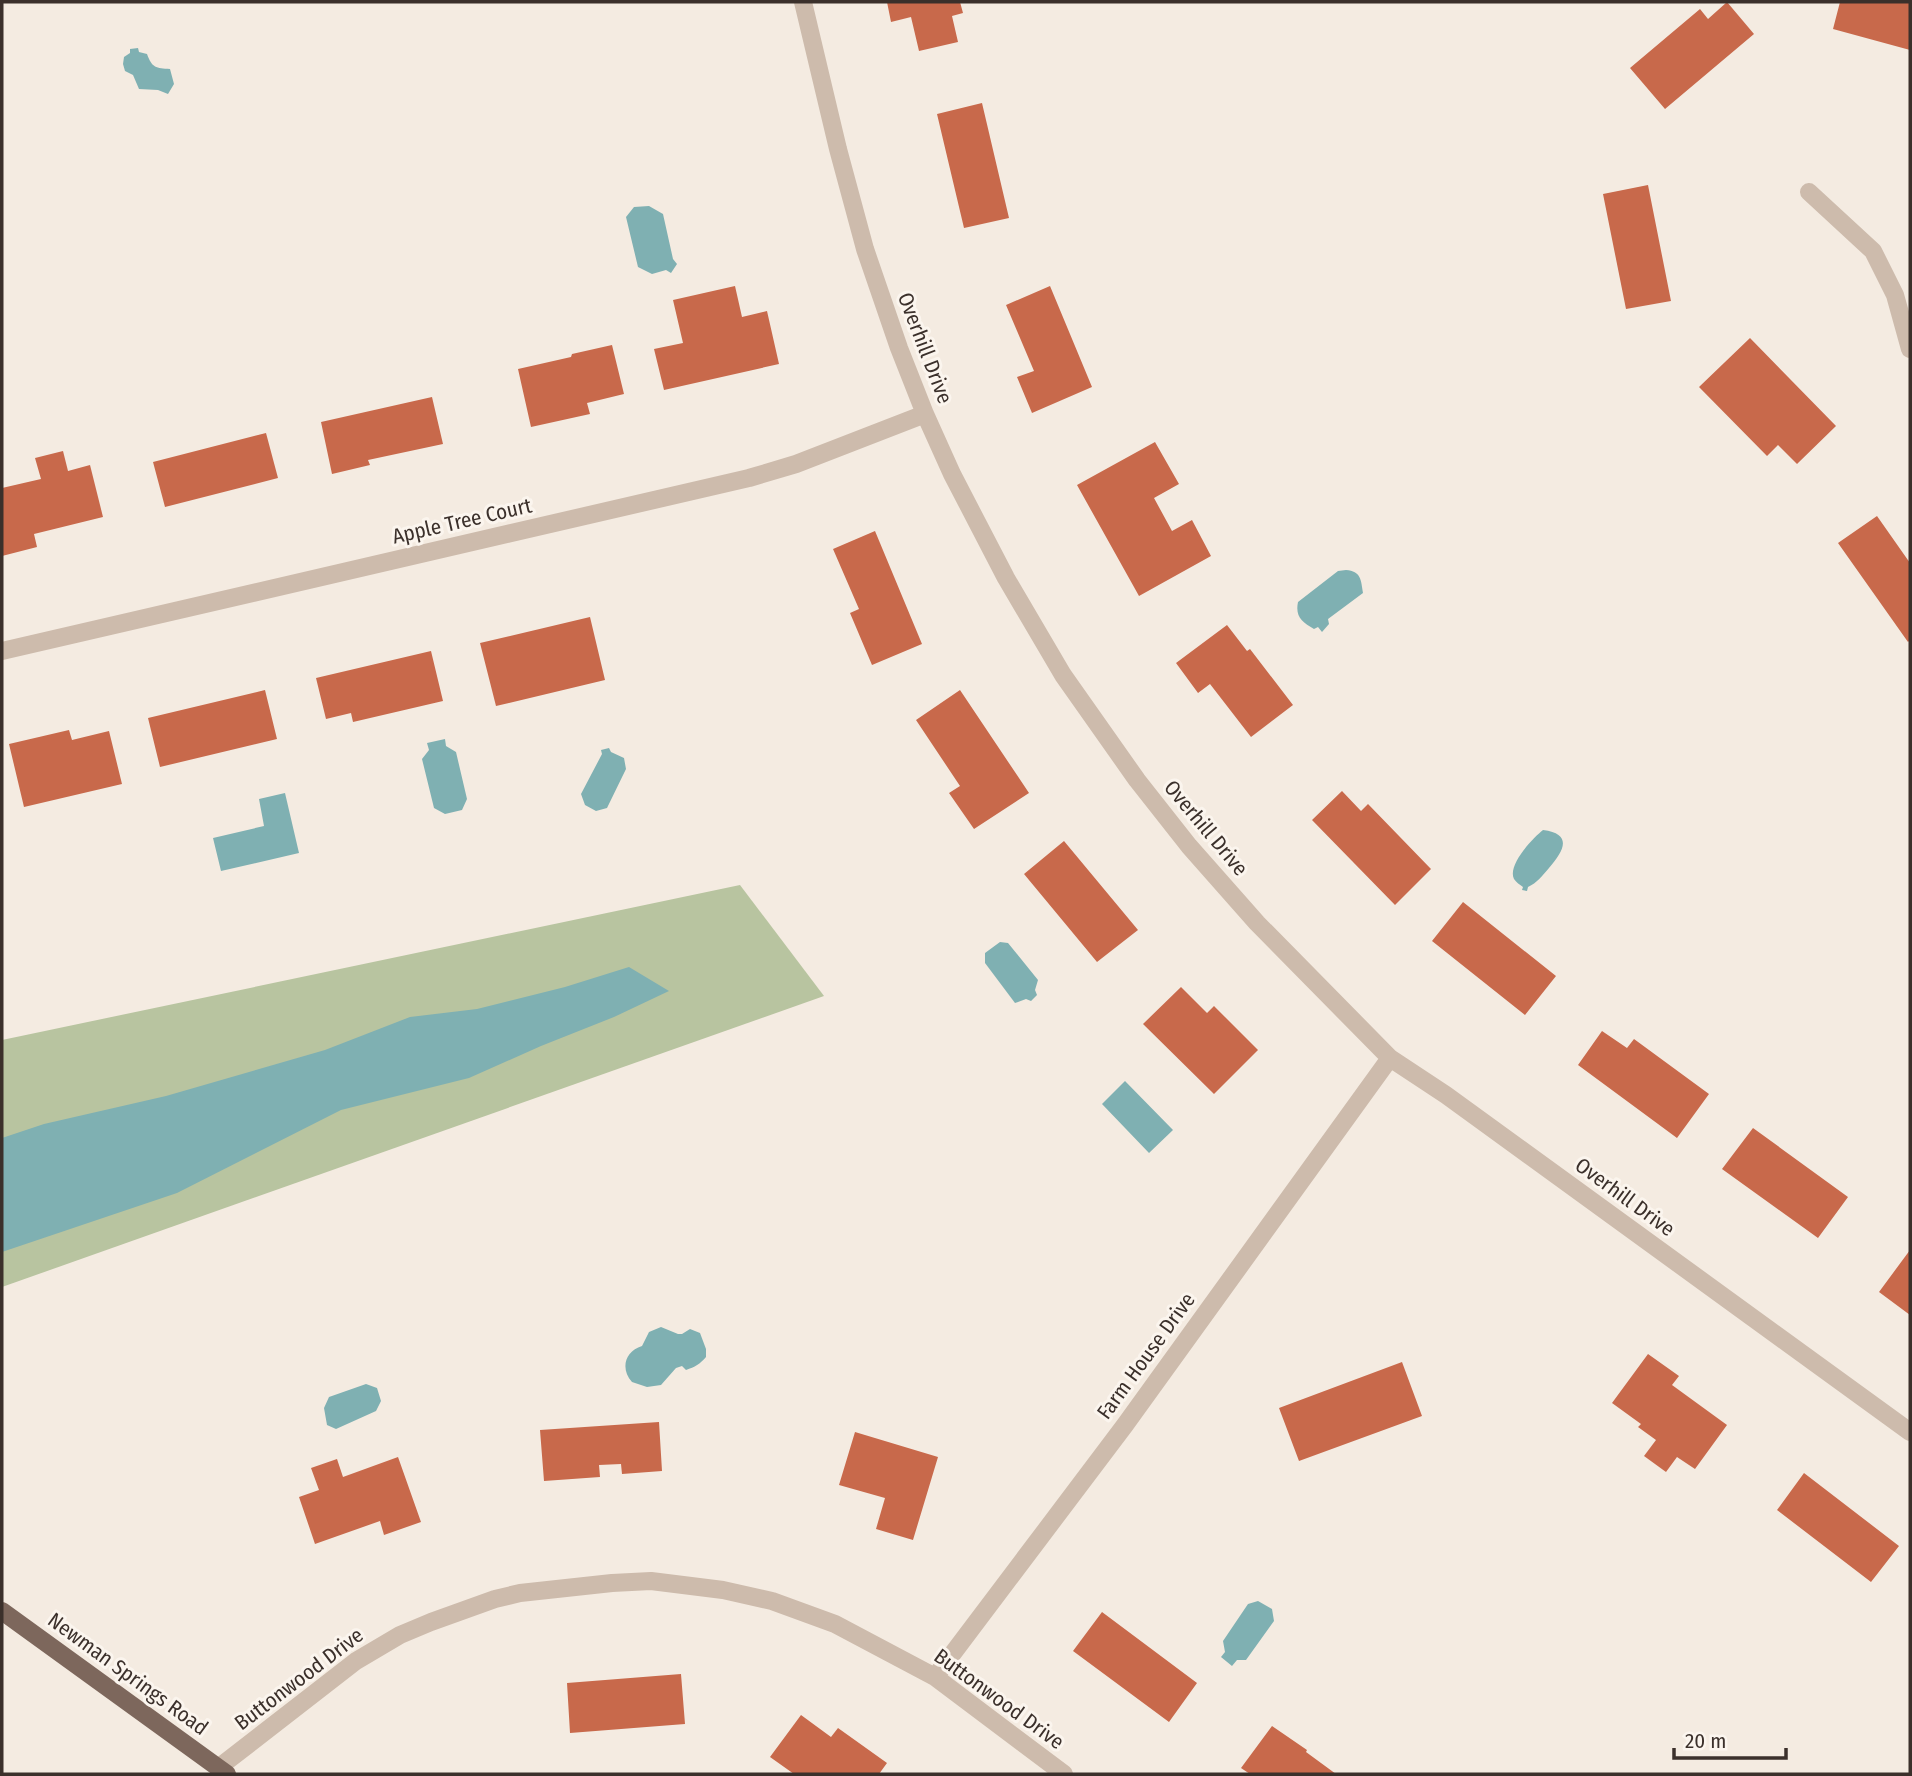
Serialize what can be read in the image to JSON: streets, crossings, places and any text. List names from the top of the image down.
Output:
{
  "streets": {
    "main road": ["Newman Springs Road"],
    "street": [
      "Overhill Drive",
      "Apple Tree Court",
      "Farm House Drive",
      "Buttonwood Drive"
    ]
  },
  "crossings": [
    ["Overhill Drive", "Apple Tree Court"],
    ["Overhill Drive", "Farm House Drive"],
    ["Farm House Drive", "Buttonwood Drive"],
    ["Newman Springs Road", "Buttonwood Drive"]
  ],
  "scale_bar": "20 m"
}
